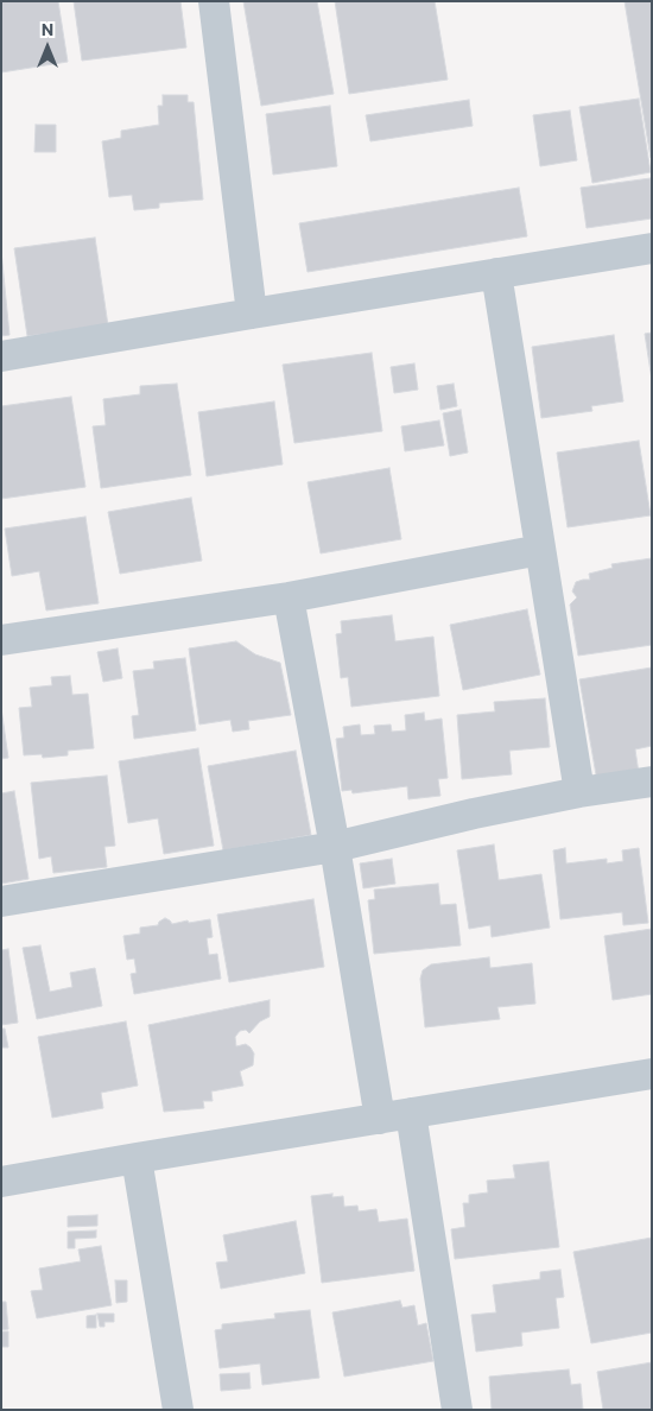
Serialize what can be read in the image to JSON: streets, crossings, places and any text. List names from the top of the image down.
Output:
{
  "north": "top"
}
